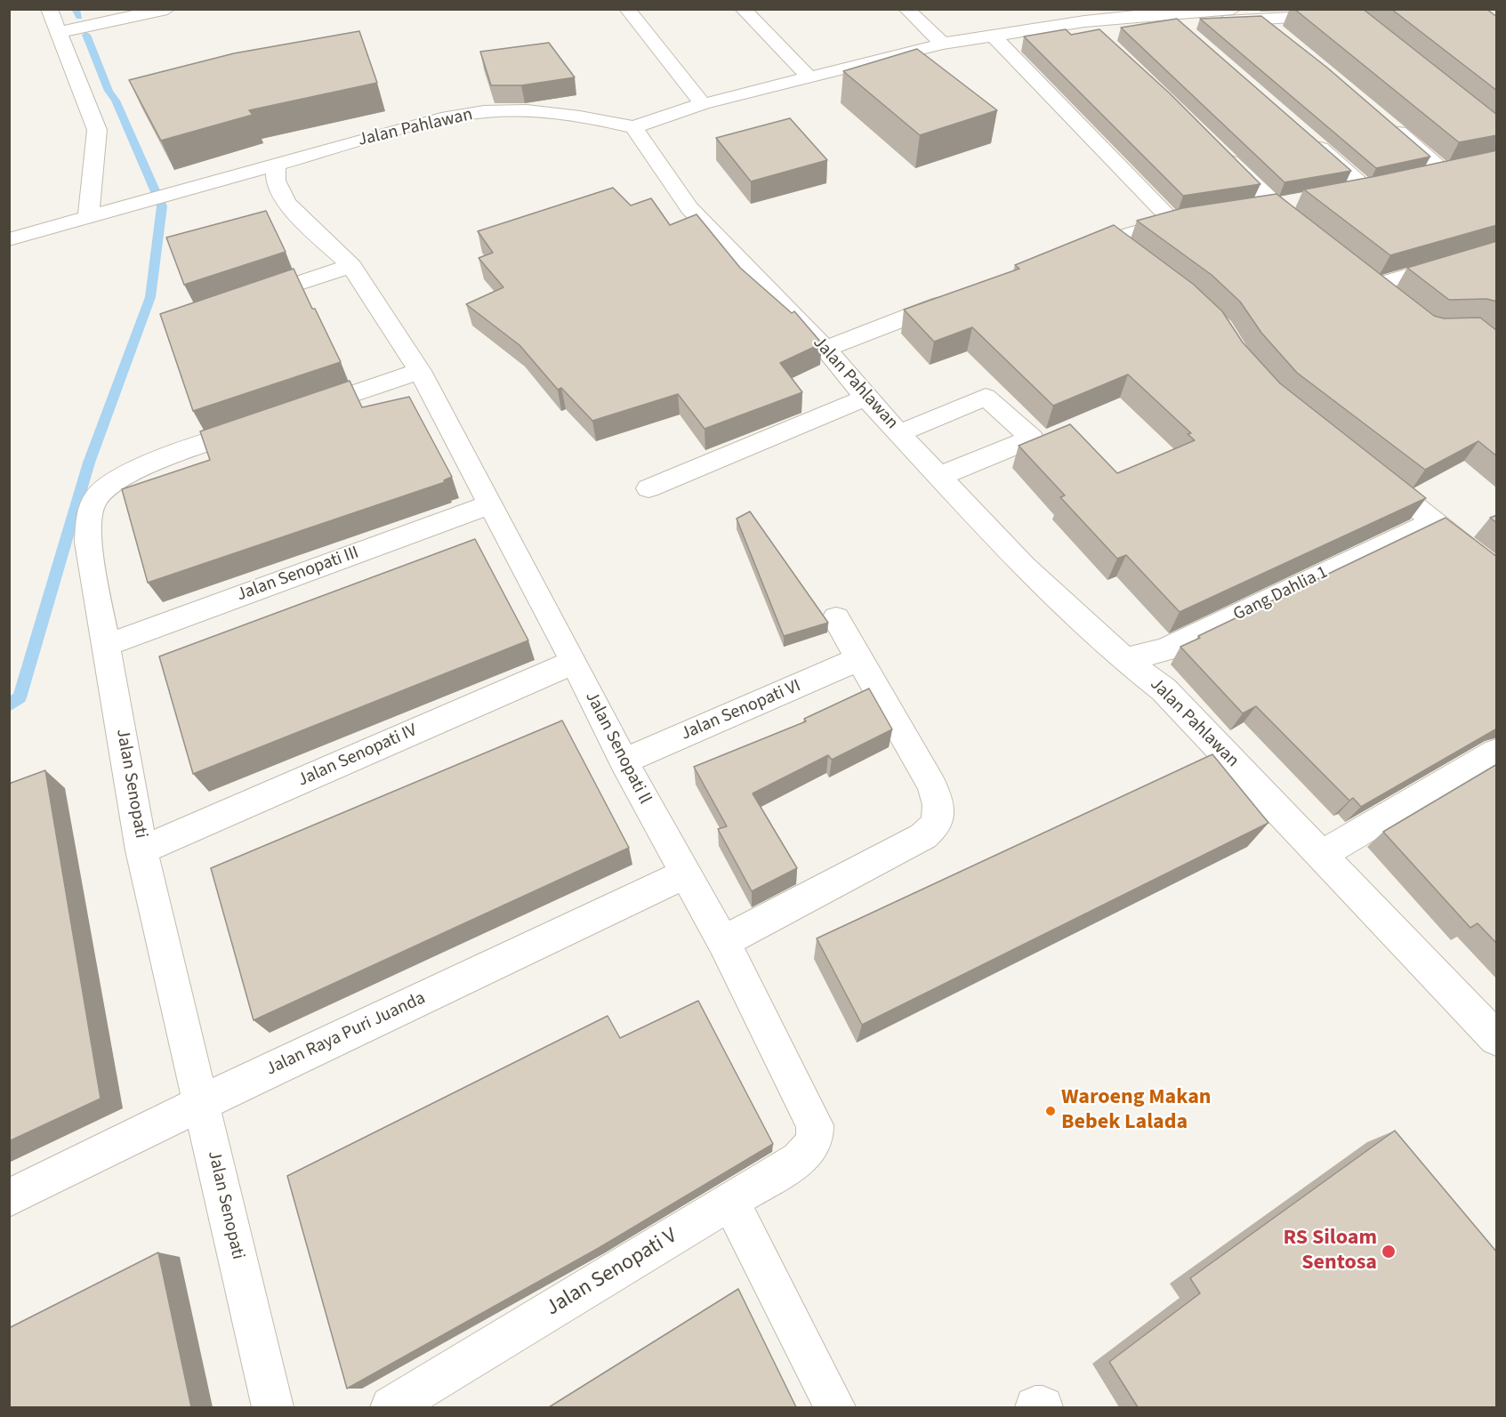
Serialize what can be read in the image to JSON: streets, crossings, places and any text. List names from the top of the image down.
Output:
{
  "streets": {
    "street": [
      "Jalan Pahlawan",
      "Jalan Senopati III",
      "Gang Dahlia 1",
      "Jalan Senopati VI",
      "Jalan Senopati ll",
      "Jalan Senopati IV",
      "Jalan Senopati",
      "Jalan Raya Puri Juanda",
      "Jalan Senopati V"
    ]
  },
  "crossings": [
    ["Jalan Pahlawan", "Gang Dahlia 1"],
    ["Jalan Senopati III", "Jalan Senopati ll"],
    ["Jalan Senopati III", "Jalan Senopati"],
    ["Jalan Senopati VI", "Jalan Senopati ll"],
    ["Jalan Senopati ll", "Jalan Senopati IV"],
    ["Jalan Senopati ll", "Jalan Senopati"],
    ["Jalan Senopati ll", "Jalan Raya Puri Juanda"],
    ["Jalan Senopati ll", "Jalan Senopati V"],
    ["Jalan Senopati IV", "Jalan Senopati"],
    ["Jalan Senopati", "Jalan Raya Puri Juanda"]
  ],
  "places": ["Waroeng Makan Bebek Lalada", "RS Siloam Sentosa"]
}
